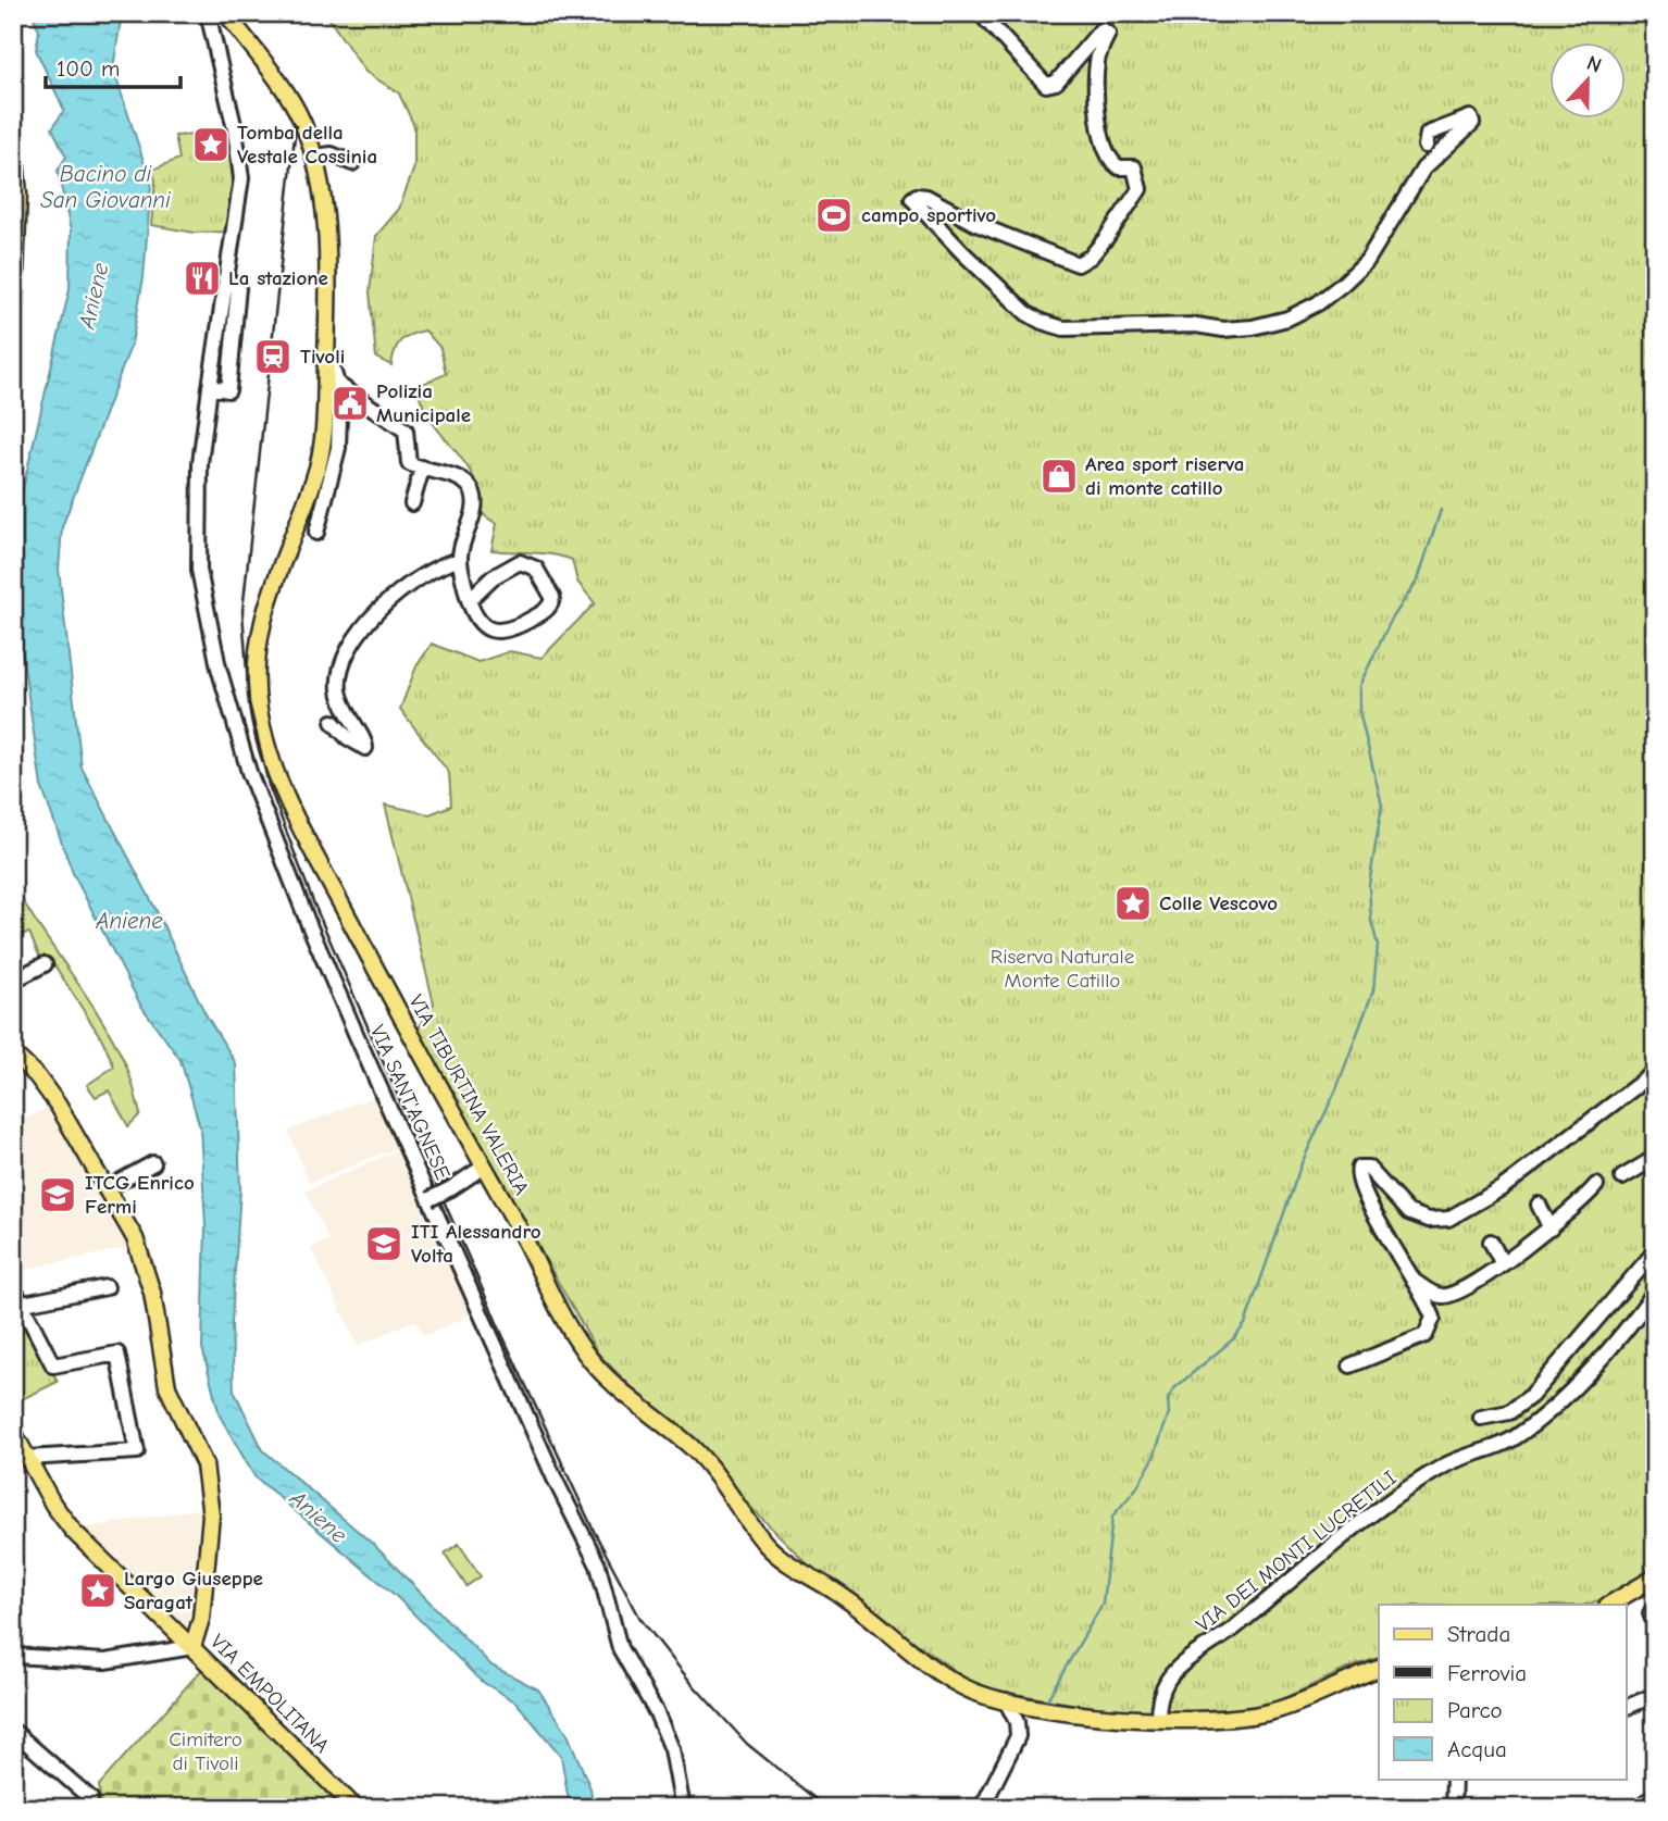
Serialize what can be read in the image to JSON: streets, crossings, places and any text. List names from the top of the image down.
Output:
{
  "streets": {
    "main road": ["VIA TIBURTINA VALERIA", "VIA EMPOLITANA"],
    "street": ["VIA SANT'AGNESE", "VIA DEI MONTI LUCRETILI"]
  },
  "crossings": [
    ["VIA TIBURTINA VALERIA", "VIA DEI MONTI LUCRETILI"]
  ],
  "water": ["Bacino di San Giovanni", "Aniene"],
  "parks": ["Riserva Naturale Monte Catillo", "Cimitero di Tivoli"],
  "places": {
    "place": ["Tomba della Vestale Cossinia", "Colle Vescovo", "Largo Giuseppe Saragat"],
    "sports": ["campo sportivo"],
    "restaurant": ["La stazione"],
    "station": ["Tivoli"],
    "public building": ["Polizia Municipale"],
    "shop": ["Area sport riserva di monte catillo"],
    "school or university": ["ITCG Enrico Fermi", "ITI Alessandro Volta"]
  },
  "legend": [
    "Strada",
    "Ferrovia",
    "Parco",
    "Acqua"
  ],
  "scale_bar": "100 m",
  "north": "top"
}
